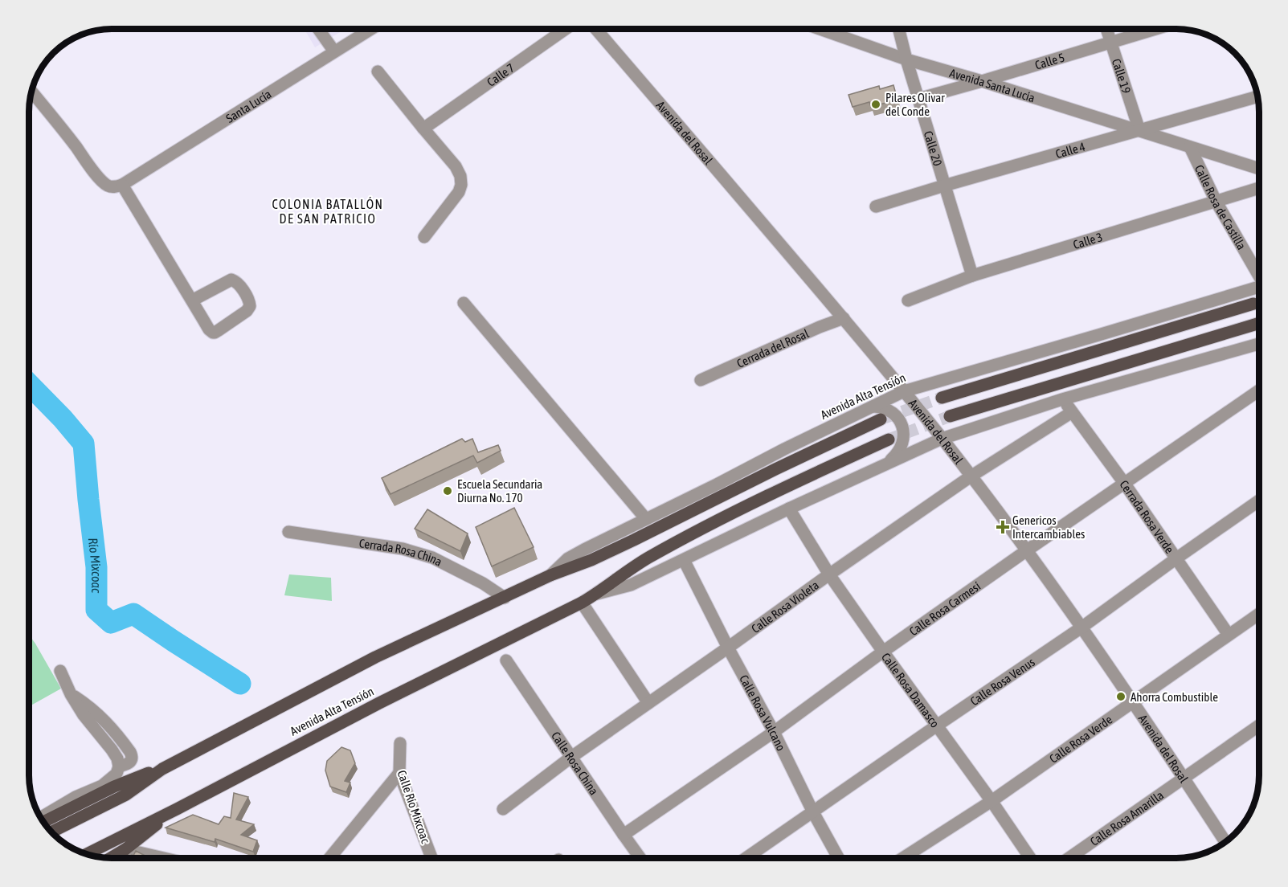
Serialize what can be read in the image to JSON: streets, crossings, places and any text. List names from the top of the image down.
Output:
{
  "streets": {
    "main road": ["Avenida Alta Tensión"],
    "street": [
      "Calle 5",
      "Calle 7",
      "Calle 19",
      "Avenida Santa Lucía",
      "Santa Lucía",
      "Avenida del Rosal",
      "Calle 20",
      "Calle 4",
      "Calle Rosa de Castilla",
      "Calle 3",
      "Cerrada del Rosal",
      "Cerrada Rosa Verde",
      "Cerrada Rosa China",
      "Calle Rosa Violeta",
      "Calle Rosa Carmesí",
      "Calle Rosa Venus",
      "Calle Rosa Damasco",
      "Calle Rosa Vulcano",
      "Calle Rosa Verde",
      "Calle Rosa China",
      "Calle Río Mixcoac",
      "Calle Rosa Amarilla"
    ]
  },
  "crossings": [
    ["Calle 5", "Calle 19"],
    ["Calle 5", "Avenida Santa Lucía"],
    ["Calle 5", "Calle 20"],
    ["Calle 19", "Avenida Santa Lucía"],
    ["Calle 19", "Calle 4"],
    ["Avenida Santa Lucía", "Calle 20"],
    ["Avenida Santa Lucía", "Calle 4"],
    ["Avenida Santa Lucía", "Calle Rosa de Castilla"],
    ["Avenida del Rosal", "Cerrada del Rosal"],
    ["Avenida del Rosal", "Avenida Alta Tensión"],
    ["Avenida del Rosal", "Calle Rosa Violeta"],
    ["Avenida del Rosal", "Calle Rosa Carmesí"],
    ["Avenida del Rosal", "Calle Rosa Venus"],
    ["Avenida del Rosal", "Calle Rosa Verde"],
    ["Avenida del Rosal", "Calle Rosa Amarilla"],
    ["Calle 20", "Calle 4"],
    ["Calle 20", "Calle 3"],
    ["Calle Rosa de Castilla", "Calle 3"],
    ["Avenida Alta Tensión", "Cerrada Rosa Verde"],
    ["Avenida Alta Tensión", "Cerrada Rosa China"],
    ["Avenida Alta Tensión", "Calle Rosa Damasco"],
    ["Avenida Alta Tensión", "Calle Rosa Vulcano"],
    ["Cerrada Rosa Verde", "Calle Rosa Violeta"],
    ["Cerrada Rosa Verde", "Calle Rosa Carmesí"],
    ["Cerrada Rosa Verde", "Calle Rosa Venus"],
    ["Cerrada Rosa Verde", "Calle Rosa Verde"],
    ["Calle Rosa Violeta", "Calle Rosa Damasco"],
    ["Calle Rosa Violeta", "Calle Rosa Vulcano"],
    ["Calle Rosa Violeta", "Calle Rosa China"],
    ["Calle Rosa Carmesí", "Calle Rosa Damasco"],
    ["Calle Rosa Carmesí", "Calle Rosa Vulcano"],
    ["Calle Rosa Carmesí", "Calle Rosa China"],
    ["Calle Rosa Venus", "Calle Rosa Damasco"],
    ["Calle Rosa Venus", "Calle Rosa Vulcano"],
    ["Calle Rosa Damasco", "Calle Rosa Verde"]
  ],
  "districts": ["COLONIA BATALLÓN DE SAN PATRICIO"],
  "water": ["Río Mixcoac"],
  "places": {
    "other": ["Pilares Olivar del Conde", "Escuela Secundaria Diurna No. 170", "Ahorra Combustible"],
    "health": ["Genericos Intercambiables"]
  }
}
